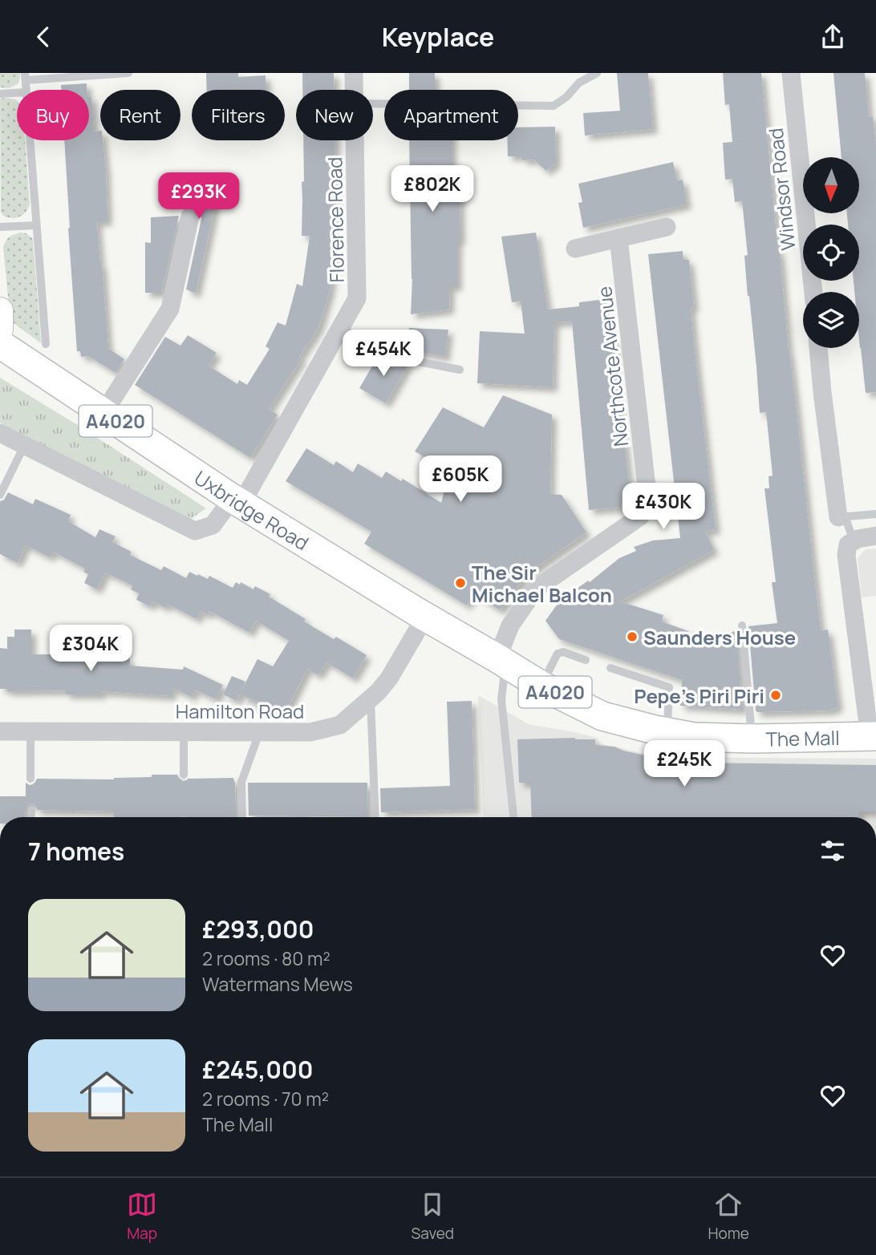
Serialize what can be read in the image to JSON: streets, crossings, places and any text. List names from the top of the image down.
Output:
{
  "streets": {
    "main road": ["A4020", "Uxbridge Road", "The Mall"],
    "street": [
      "Windsor Road",
      "Florence Road",
      "Northcote Avenue",
      "Hamilton Road"
    ]
  },
  "crossings": [
    ["Florence Road", "Uxbridge Road"],
    ["Northcote Avenue", "Uxbridge Road"],
    ["Northcote Avenue", "The Mall"],
    ["Uxbridge Road", "Hamilton Road"],
    ["Uxbridge Road", "The Mall"]
  ],
  "places": ["The Sir Michael Balcon", "Saunders House", "Pepe's Piri Piri"],
  "north": "bottom",
  "page": {
    "header": "Keyplace",
    "chip": [
      "Buy",
      "Rent",
      "Filters",
      "New",
      "Apartment"
    ],
    "price": [
      "£802K",
      "£293K",
      "£454K",
      "£605K",
      "£430K",
      "£304K",
      "£245K"
    ],
    "heading": "7 homes",
    "list": [
      {
        "name": "£293,000",
        "note": "2 rooms · 80 m² · Watermans Mews"
      },
      {
        "name": "£245,000",
        "note": "2 rooms · 70 m² · The Mall"
      }
    ],
    "tabs": ["Map", "Saved", "Home"]
  }
}
